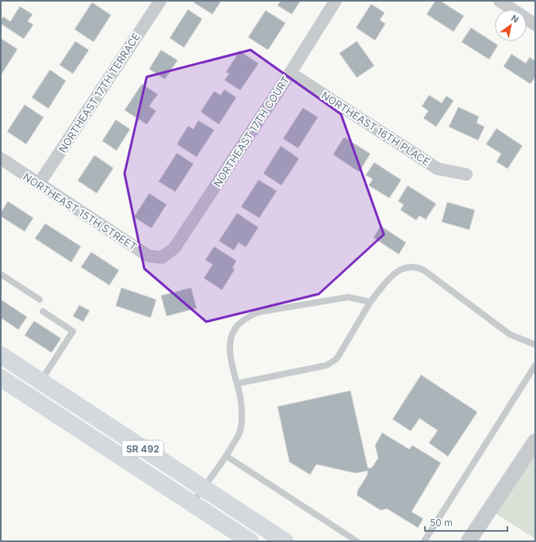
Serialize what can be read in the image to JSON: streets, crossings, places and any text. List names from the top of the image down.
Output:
{
  "streets": {
    "main road": ["SR 492"],
    "street": [
      "NORTHEAST 17TH TERRACE",
      "NORTHEAST 16TH PLACE",
      "NORTHEAST 17TH COURT",
      "NORTHEAST 15TH STREET"
    ]
  },
  "crossings": [
    ["NORTHEAST 17TH TERRACE", "NORTHEAST 15TH STREET"],
    ["NORTHEAST 16TH PLACE", "NORTHEAST 17TH COURT"],
    ["NORTHEAST 17TH COURT", "NORTHEAST 15TH STREET"]
  ],
  "scale_bar": "50 m",
  "north": "top right"
}
